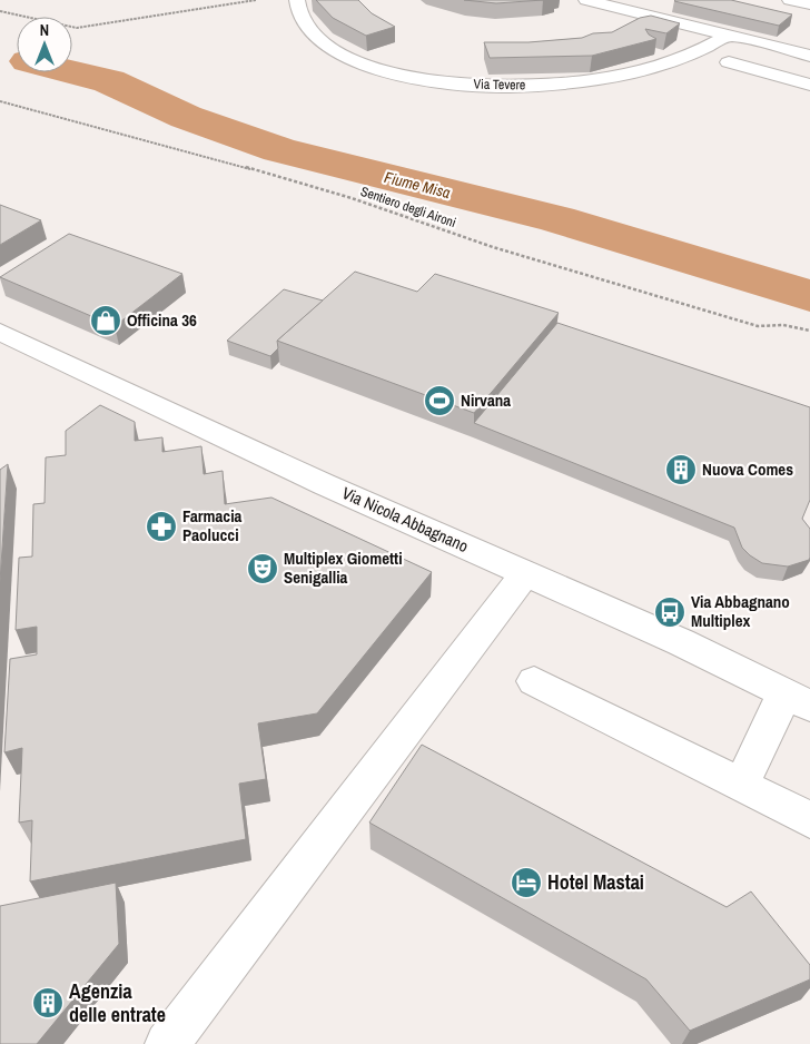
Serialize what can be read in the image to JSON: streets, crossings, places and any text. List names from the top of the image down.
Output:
{
  "streets": {
    "street": ["Via Tevere", "Via Nicola Abbagnano"],
    "path": ["Sentiero degli Aironi"]
  },
  "water": ["Fiume Misa"],
  "places": {
    "shop": ["Officina 36"],
    "sports": ["Nirvana"],
    "building": ["Nuova Comes", "Agenzia delle entrate"],
    "pharmacy": ["Farmacia Paolucci"],
    "theatre": ["Multiplex Giometti Senigallia"],
    "bus stop": ["Via Abbagnano Multiplex"],
    "hotel": ["Hotel Mastai"]
  },
  "north": "top"
}
